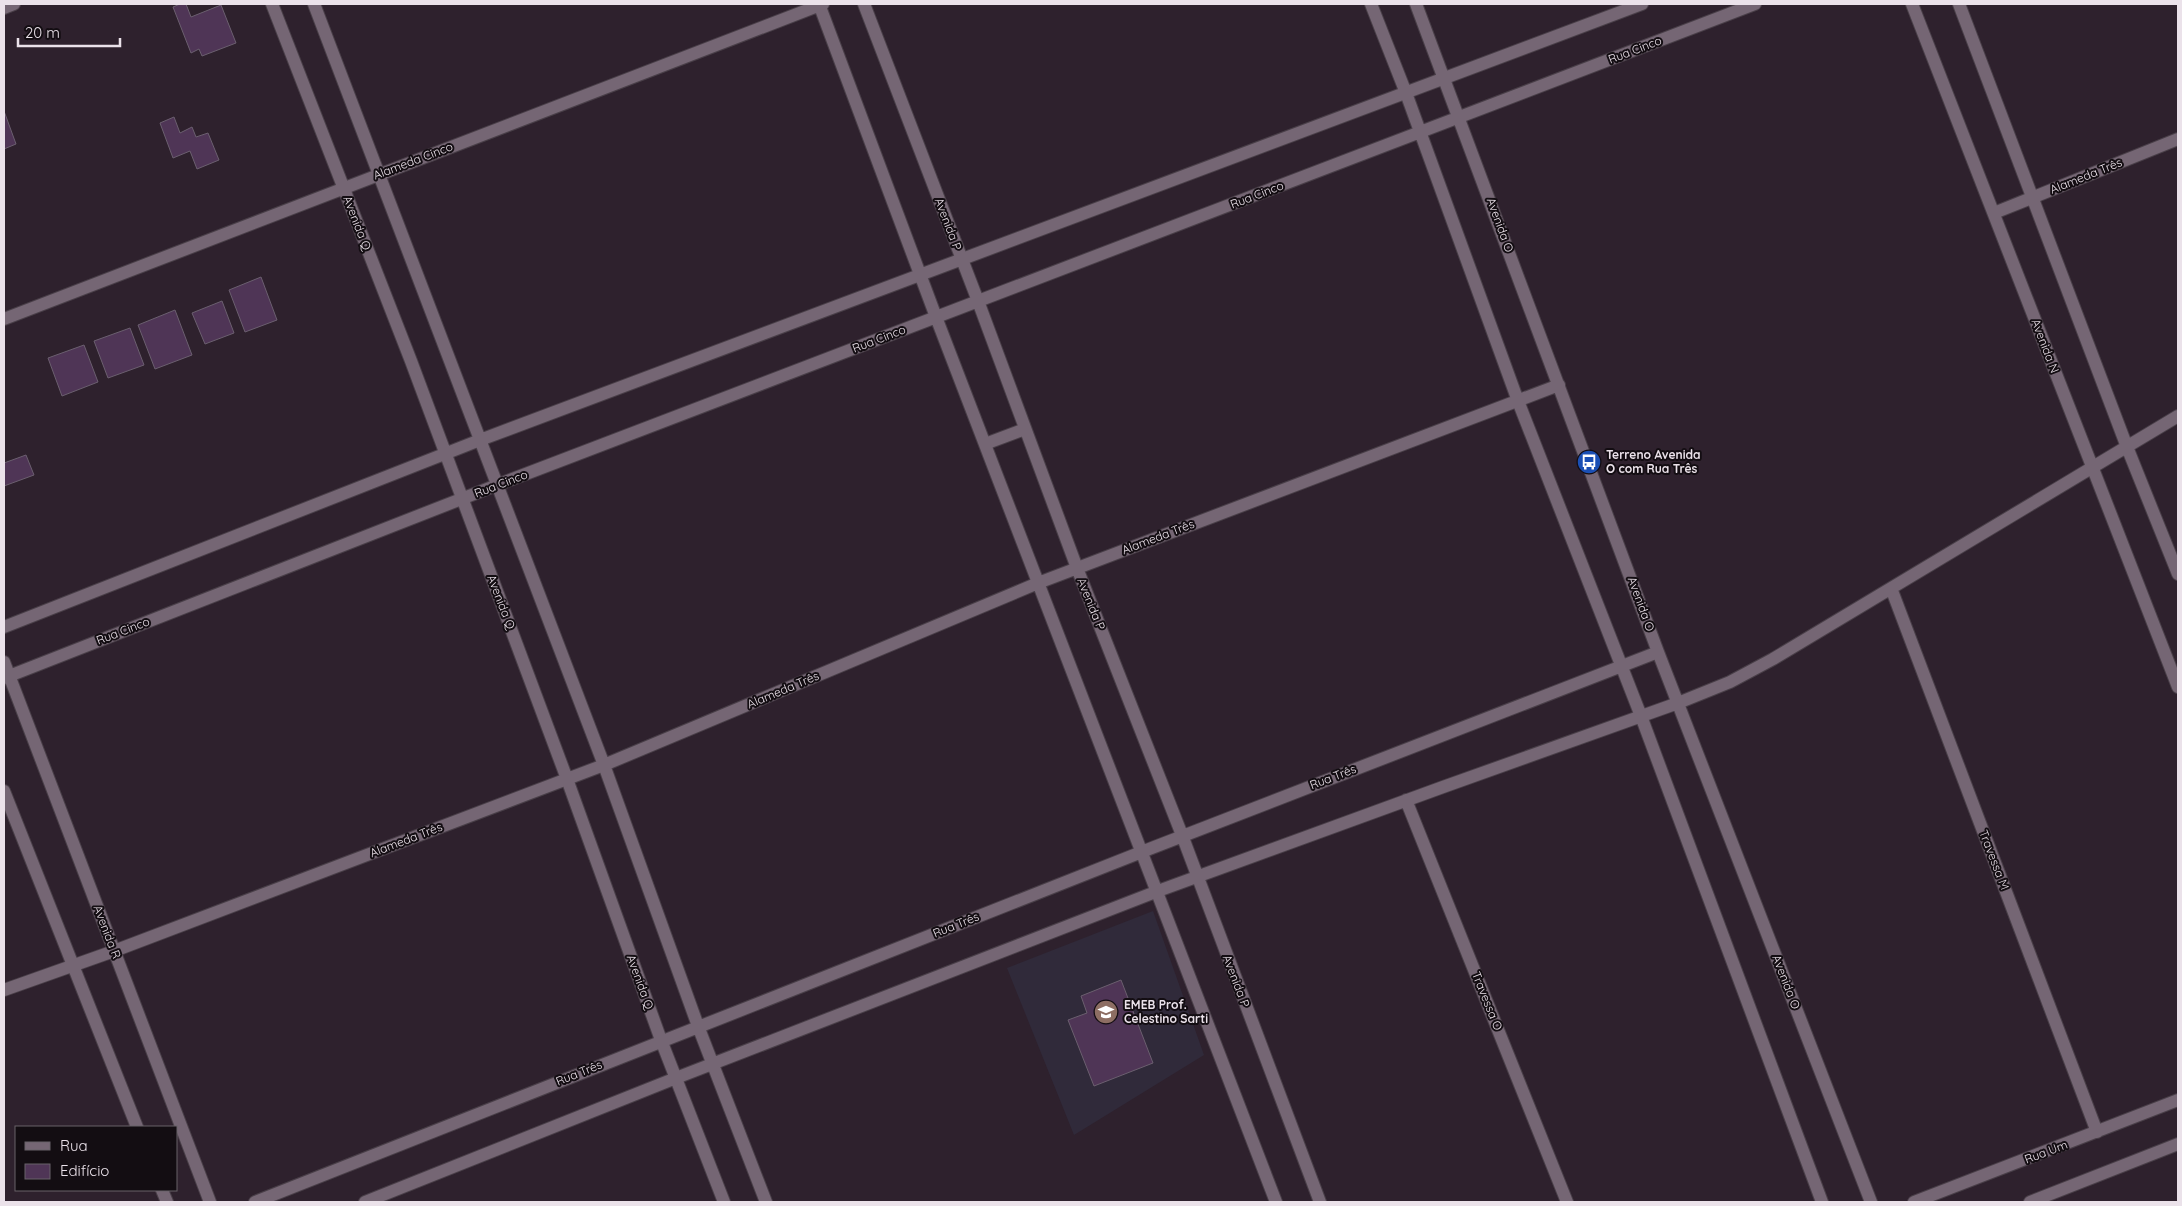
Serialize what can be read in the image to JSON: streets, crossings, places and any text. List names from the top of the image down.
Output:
{
  "streets": {
    "street": [
      "Rua Cinco",
      "Alameda Cinco",
      "Alameda Três",
      "Avenida Q",
      "Avenida P",
      "Avenida O",
      "Avenida N",
      "Rua Três",
      "Travessa M",
      "Avenida R",
      "Travessa O",
      "Rua Um"
    ]
  },
  "crossings": [
    ["Rua Cinco", "Avenida Q"],
    ["Rua Cinco", "Avenida P"],
    ["Rua Cinco", "Avenida O"],
    ["Rua Cinco", "Avenida R"],
    ["Alameda Cinco", "Avenida Q"],
    ["Alameda Três", "Avenida Q"],
    ["Alameda Três", "Avenida P"],
    ["Alameda Três", "Avenida O"],
    ["Alameda Três", "Avenida N"],
    ["Alameda Três", "Avenida R"],
    ["Avenida Q", "Rua Três"],
    ["Avenida P", "Rua Três"],
    ["Avenida O", "Rua Três"],
    ["Travessa M", "Rua Um"]
  ],
  "places": {
    "bus stop": ["Terreno Avenida O com Rua Três"],
    "school or university": ["EMEB Prof. Celestino Sarti"]
  },
  "legend": ["Rua", "Edifício"],
  "scale_bar": "20 m"
}
